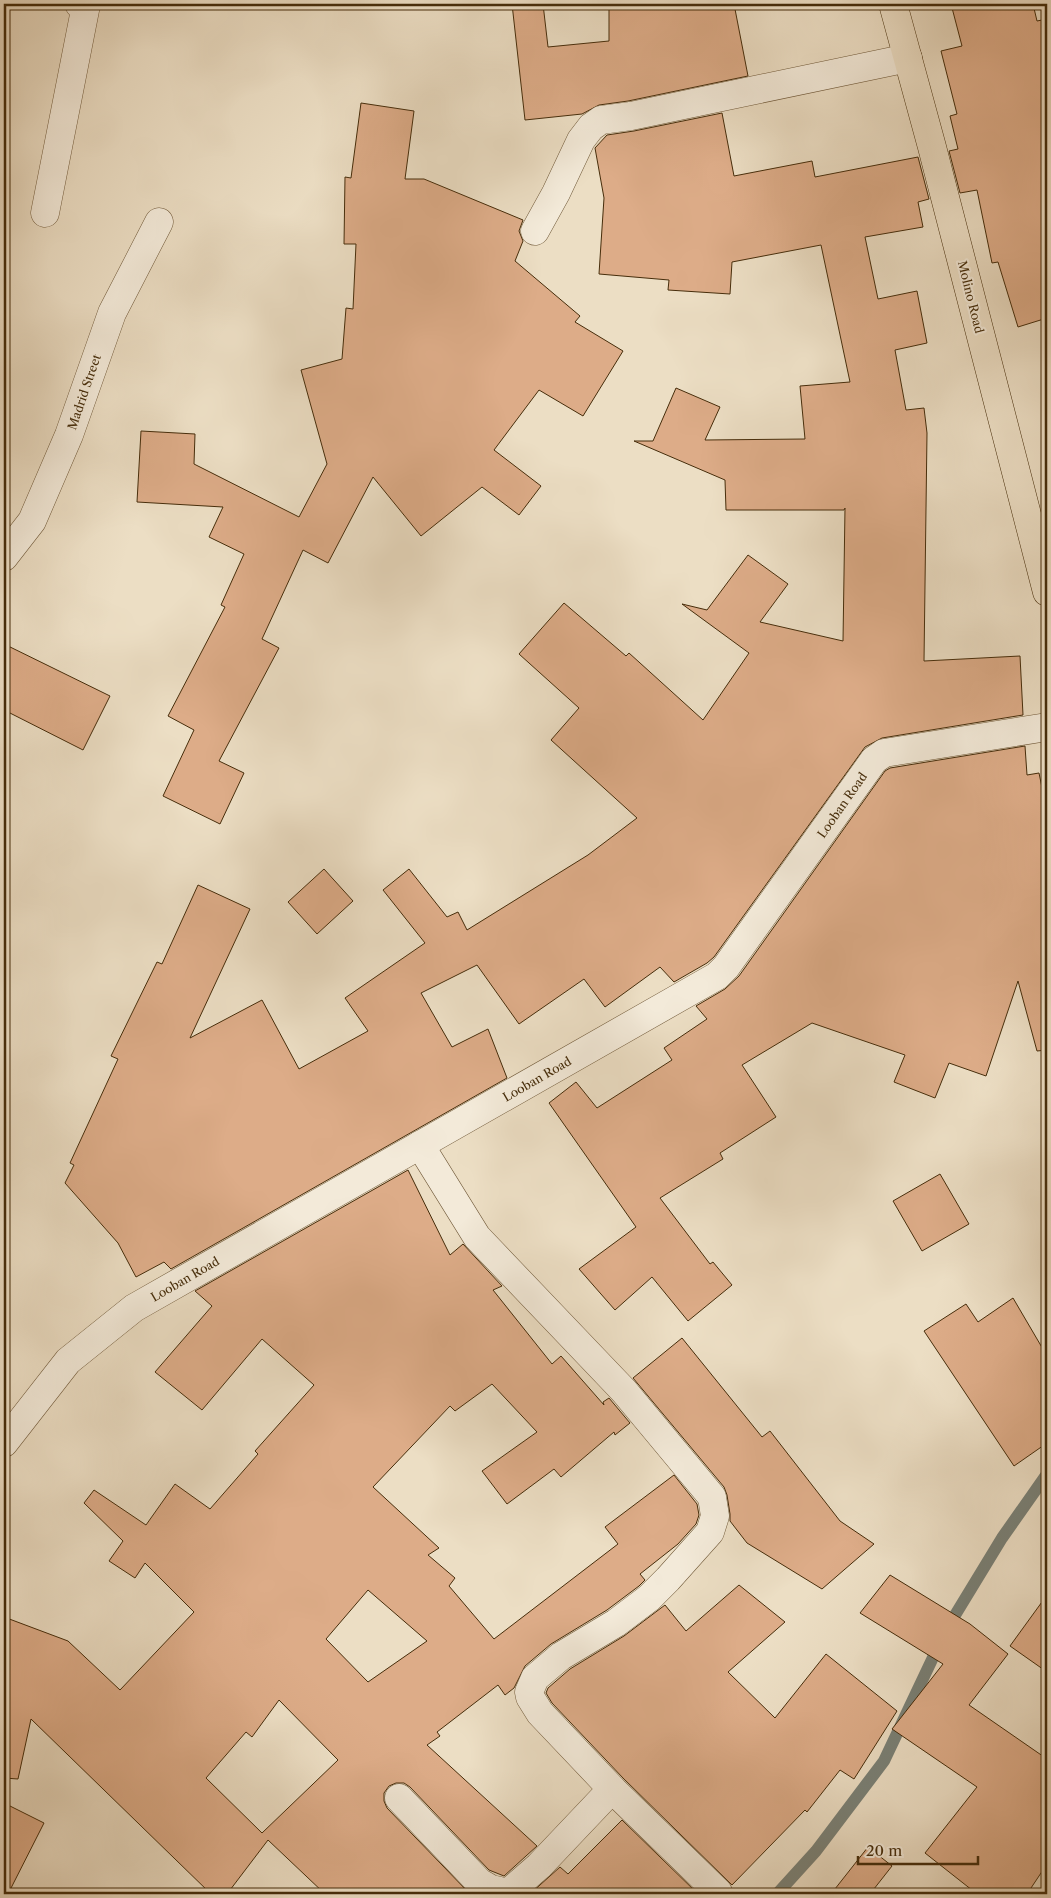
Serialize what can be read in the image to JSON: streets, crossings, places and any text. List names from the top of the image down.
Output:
{
  "streets": {
    "main road": ["Molino Road"],
    "street": ["Madrid Street", "Looban Road"]
  },
  "scale_bar": "20 m"
}
